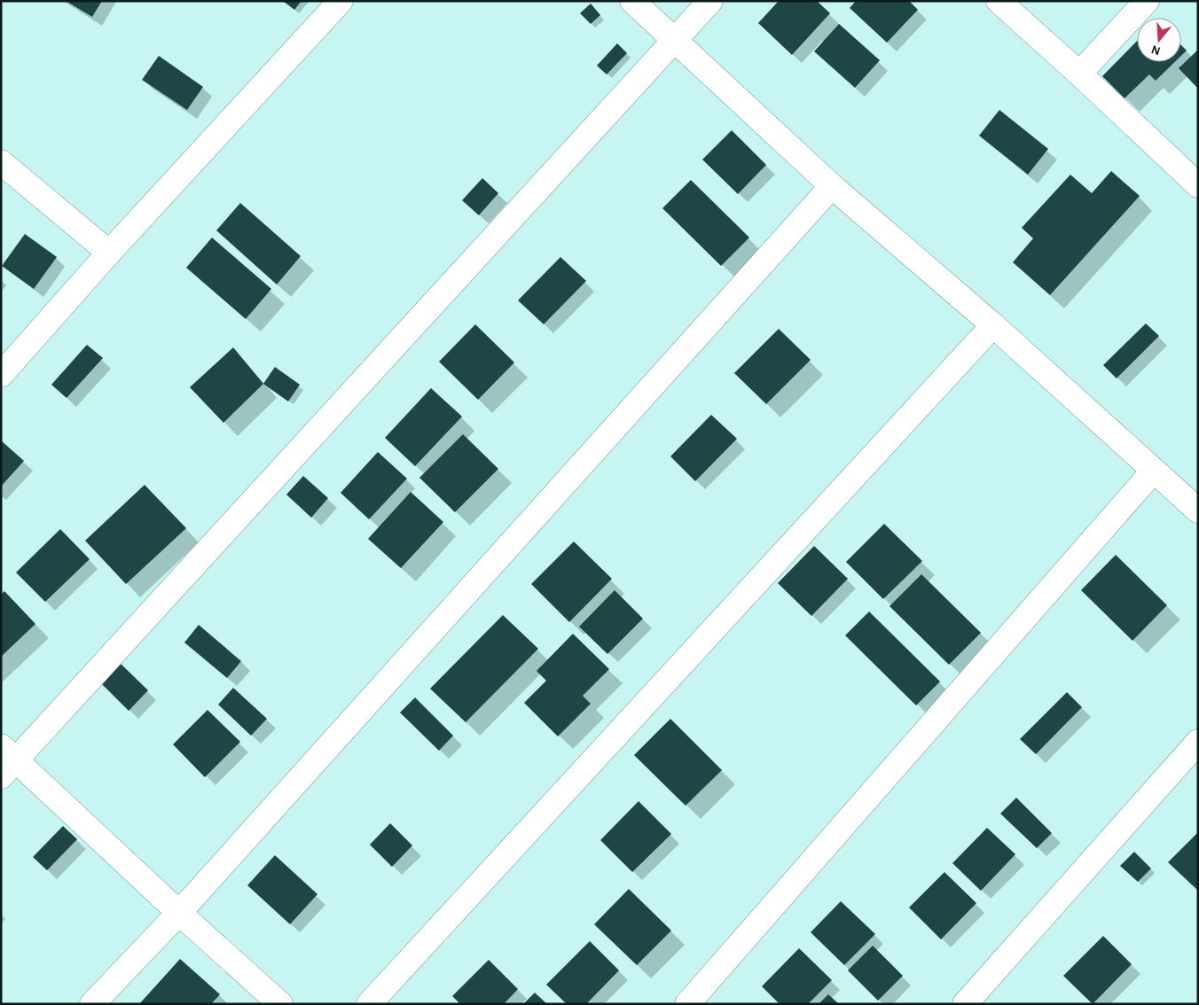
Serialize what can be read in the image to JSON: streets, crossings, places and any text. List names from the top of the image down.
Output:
{
  "north": "bottom"
}
